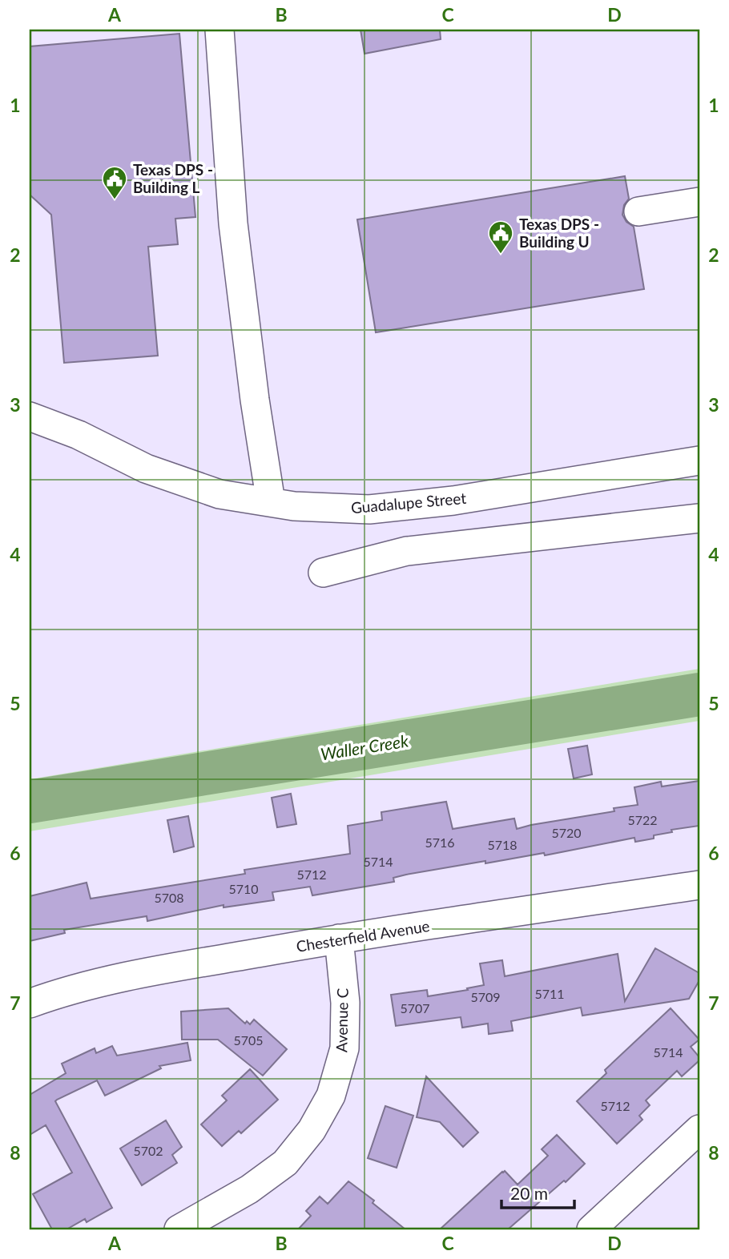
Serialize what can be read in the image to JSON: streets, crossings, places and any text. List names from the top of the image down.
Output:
{
  "streets": {
    "street": ["Guadalupe Street", "Chesterfield Avenue", "Avenue C"]
  },
  "crossings": [
    ["Chesterfield Avenue", "Avenue C"]
  ],
  "water": ["Waller Creek"],
  "places": {
    "public building": ["Texas DPS - Building L", "Texas DPS - Building U"]
  },
  "house_numbers": [
    "5722",
    "5720",
    "5716",
    "5718",
    "5714",
    "5712",
    "5710",
    "5708",
    "5711",
    "5709",
    "5707",
    "5705",
    "5714",
    "5712",
    "5702"
  ],
  "scale_bar": "20 m",
  "grid": {
    "columns": [
      "A",
      "B",
      "C",
      "D"
    ],
    "rows": [
      "1",
      "2",
      "3",
      "4",
      "5",
      "6",
      "7",
      "8"
    ]
  }
}
